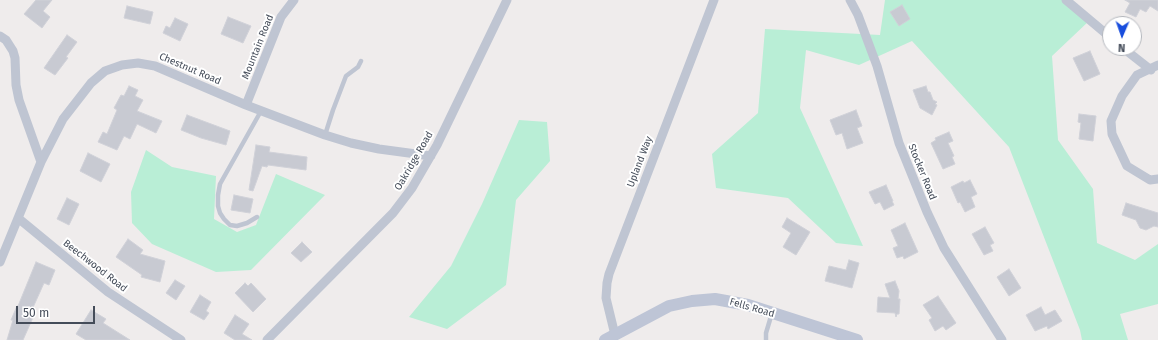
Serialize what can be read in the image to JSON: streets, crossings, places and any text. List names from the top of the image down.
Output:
{
  "streets": {
    "street": [
      "Mountain Road",
      "Chestnut Road",
      "Oakridge Road",
      "Upland Way",
      "Stocker Road",
      "Beechwood Road",
      "Fells Road"
    ]
  },
  "crossings": [
    ["Mountain Road", "Chestnut Road"],
    ["Chestnut Road", "Oakridge Road"],
    ["Chestnut Road", "Beechwood Road"],
    ["Upland Way", "Fells Road"]
  ],
  "scale_bar": "50 m",
  "north": "bottom"
}
